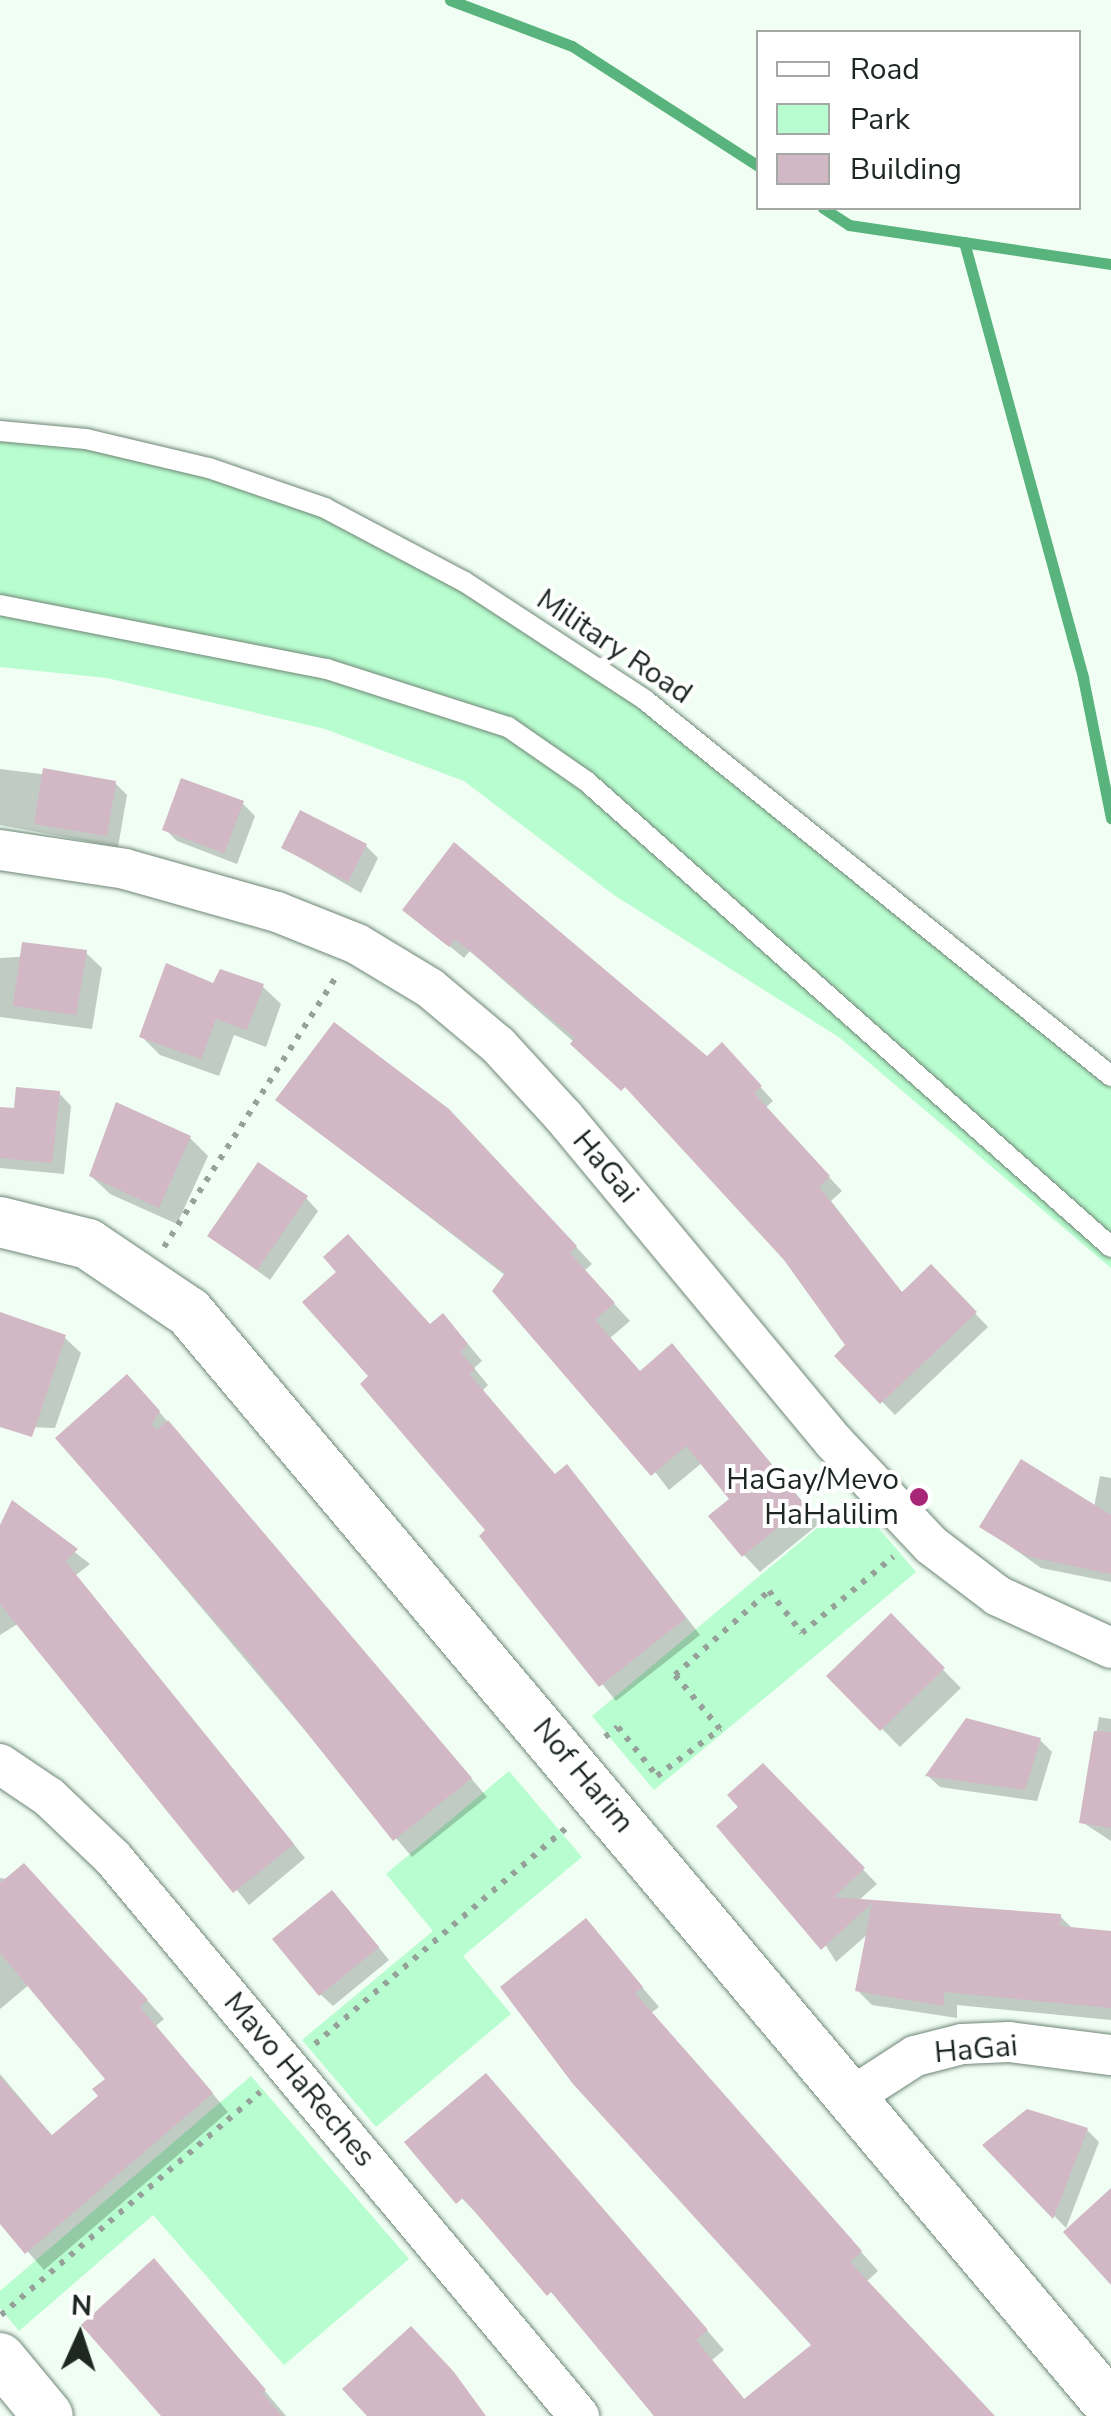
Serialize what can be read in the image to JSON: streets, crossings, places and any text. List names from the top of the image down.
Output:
{
  "streets": {
    "street": ["HaGai", "Nof Harim", "Mavo HaReches"],
    "lane": ["Military Road"]
  },
  "crossings": [
    ["HaGai", "Nof Harim"]
  ],
  "places": ["HaGay/Mevo HaHalilim"],
  "legend": ["Road", "Park", "Building"],
  "north": "top"
}
